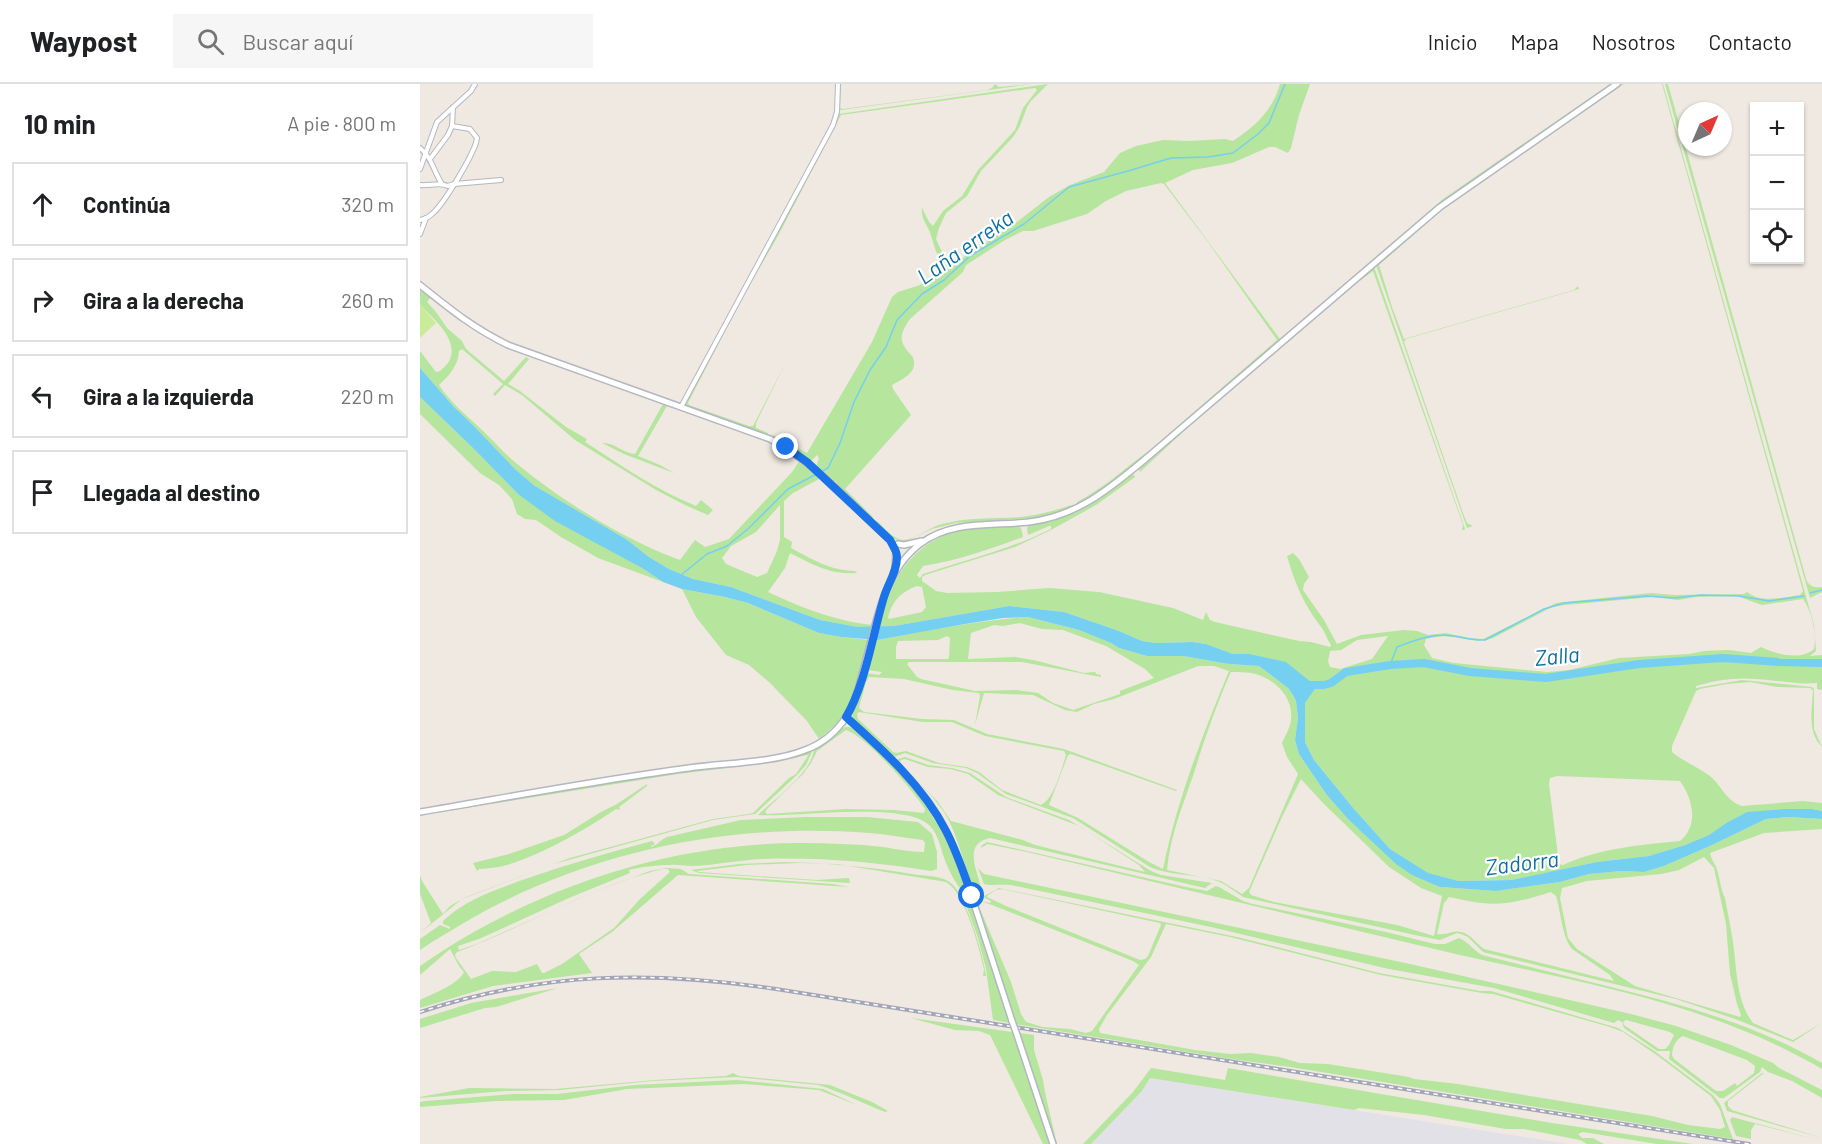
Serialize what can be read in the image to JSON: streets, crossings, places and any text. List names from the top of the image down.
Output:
{
  "water": ["Laña erreka", "Zalla", "Zadorra"],
  "north": "top right",
  "page": {
    "header": "Waypost",
    "search": "Buscar aquí",
    "nav": [
      "Inicio",
      "Mapa",
      "Nosotros",
      "Contacto"
    ],
    "heading": ["10 min", "A pie · 800 m"],
    "map_buttons": ["+", "−"],
    "list": [
      ["Continúa", "320 m"],
      ["Gira a la derecha", "260 m"],
      ["Gira a la izquierda", "220 m"],
      "Llegada al destino"
    ]
  }
}
